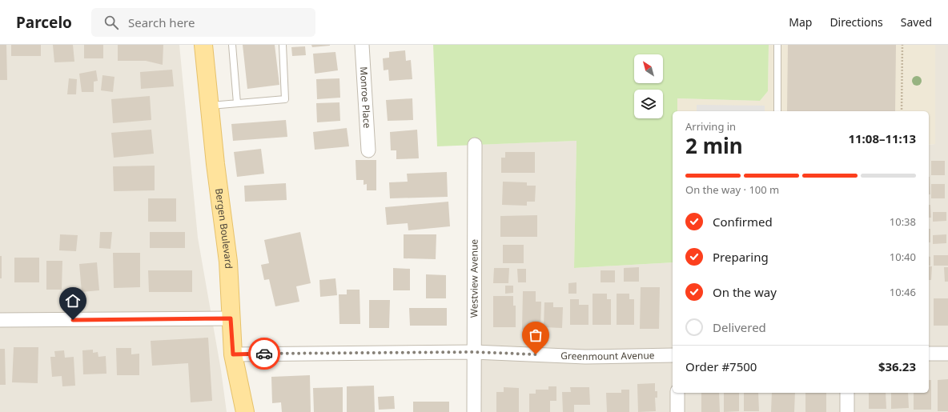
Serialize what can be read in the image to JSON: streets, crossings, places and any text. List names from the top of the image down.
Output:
{
  "streets": {
    "main road": ["Bergen Boulevard"],
    "street": ["Monroe Place", "Westview Avenue", "Greenmount Avenue"]
  },
  "crossings": [
    ["Bergen Boulevard", "Greenmount Avenue"],
    ["Westview Avenue", "Greenmount Avenue"]
  ],
  "north": "top left",
  "page": {
    "header": "Parcelo",
    "search": "Search here",
    "nav": ["Map", "Directions", "Saved"],
    "heading": ["2 min", "Arriving in", "11:08–11:13"],
    "panel": ["Order #7500", "$36.23"],
    "bar": "On the way · 100 m",
    "list": [
      ["Confirmed", "10:38"],
      ["Preparing", "10:40"],
      ["On the way", "10:46"],
      "Delivered"
    ]
  }
}
